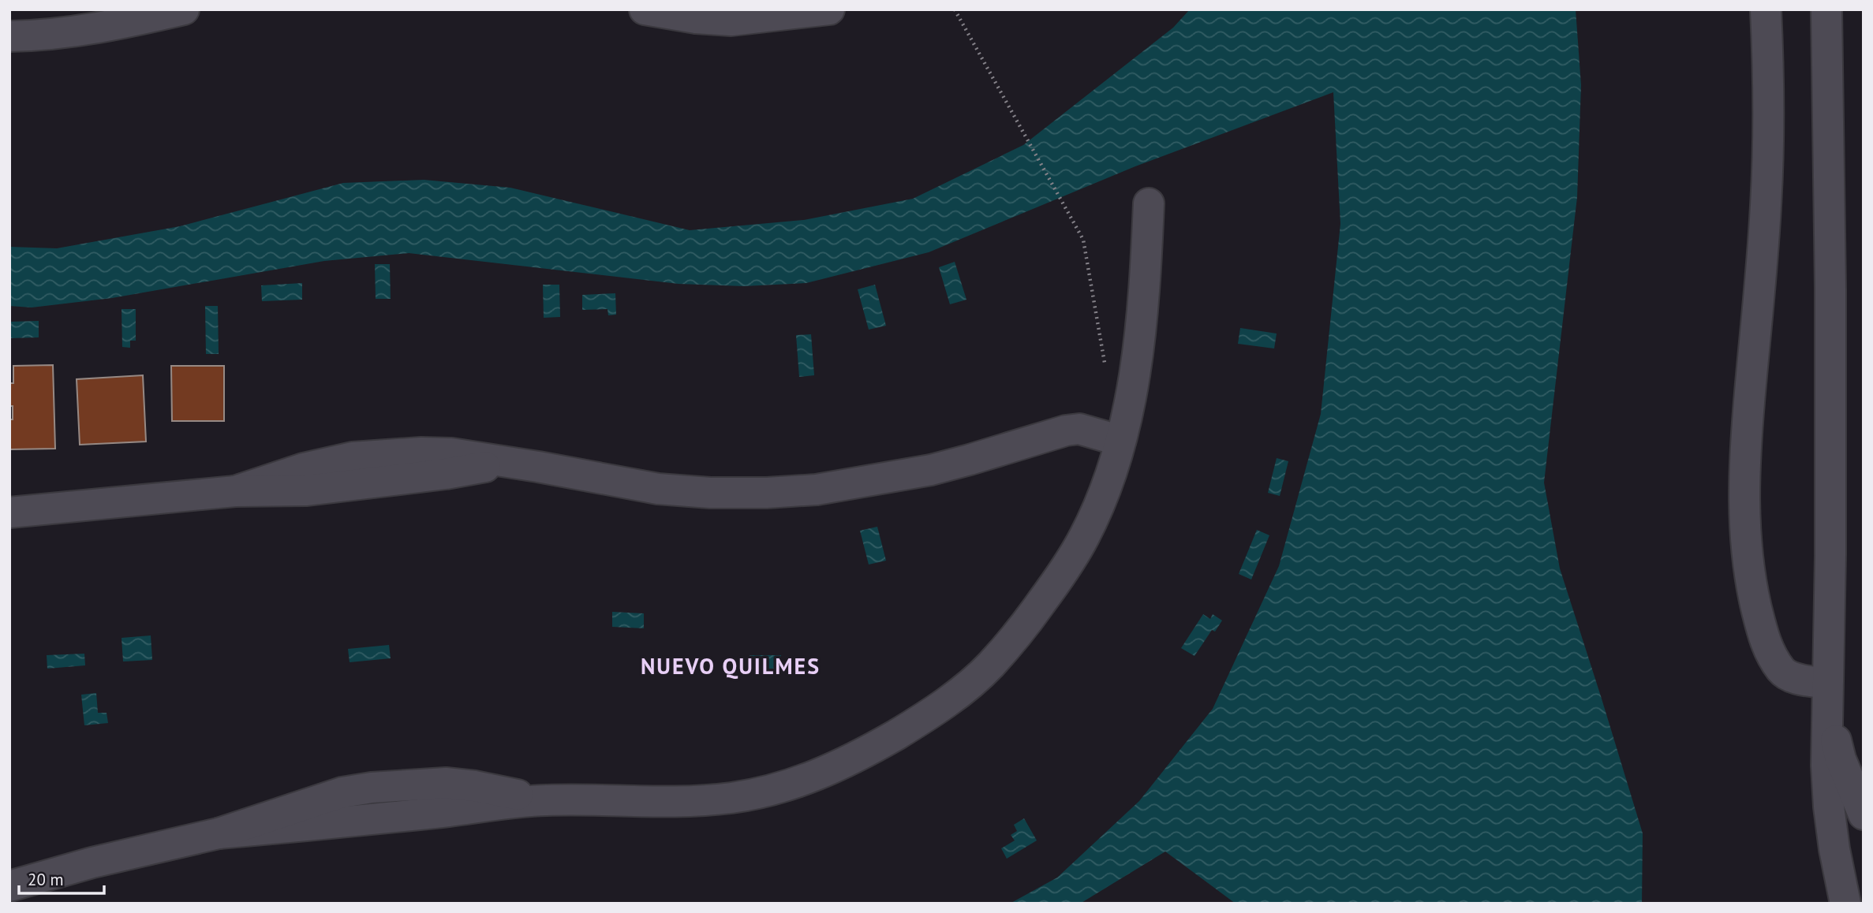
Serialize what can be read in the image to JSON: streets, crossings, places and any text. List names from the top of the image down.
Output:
{
  "districts": ["NUEVO QUILMES"],
  "scale_bar": "20 m"
}
